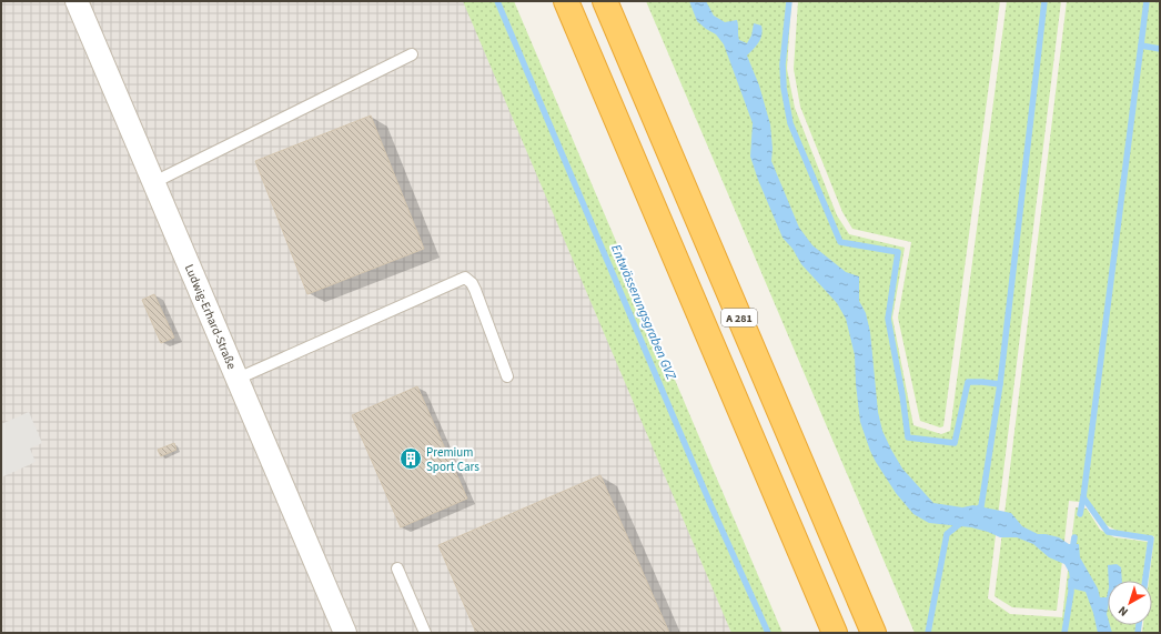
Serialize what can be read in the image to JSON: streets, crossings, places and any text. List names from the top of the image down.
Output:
{
  "streets": {
    "highway": ["A 281"],
    "street": ["Ludwig-Erhard-Straße"]
  },
  "water": ["Entwässerungsgraben GVZ"],
  "places": {
    "building": ["Premium Sport Cars"]
  },
  "north": "bottom left"
}
